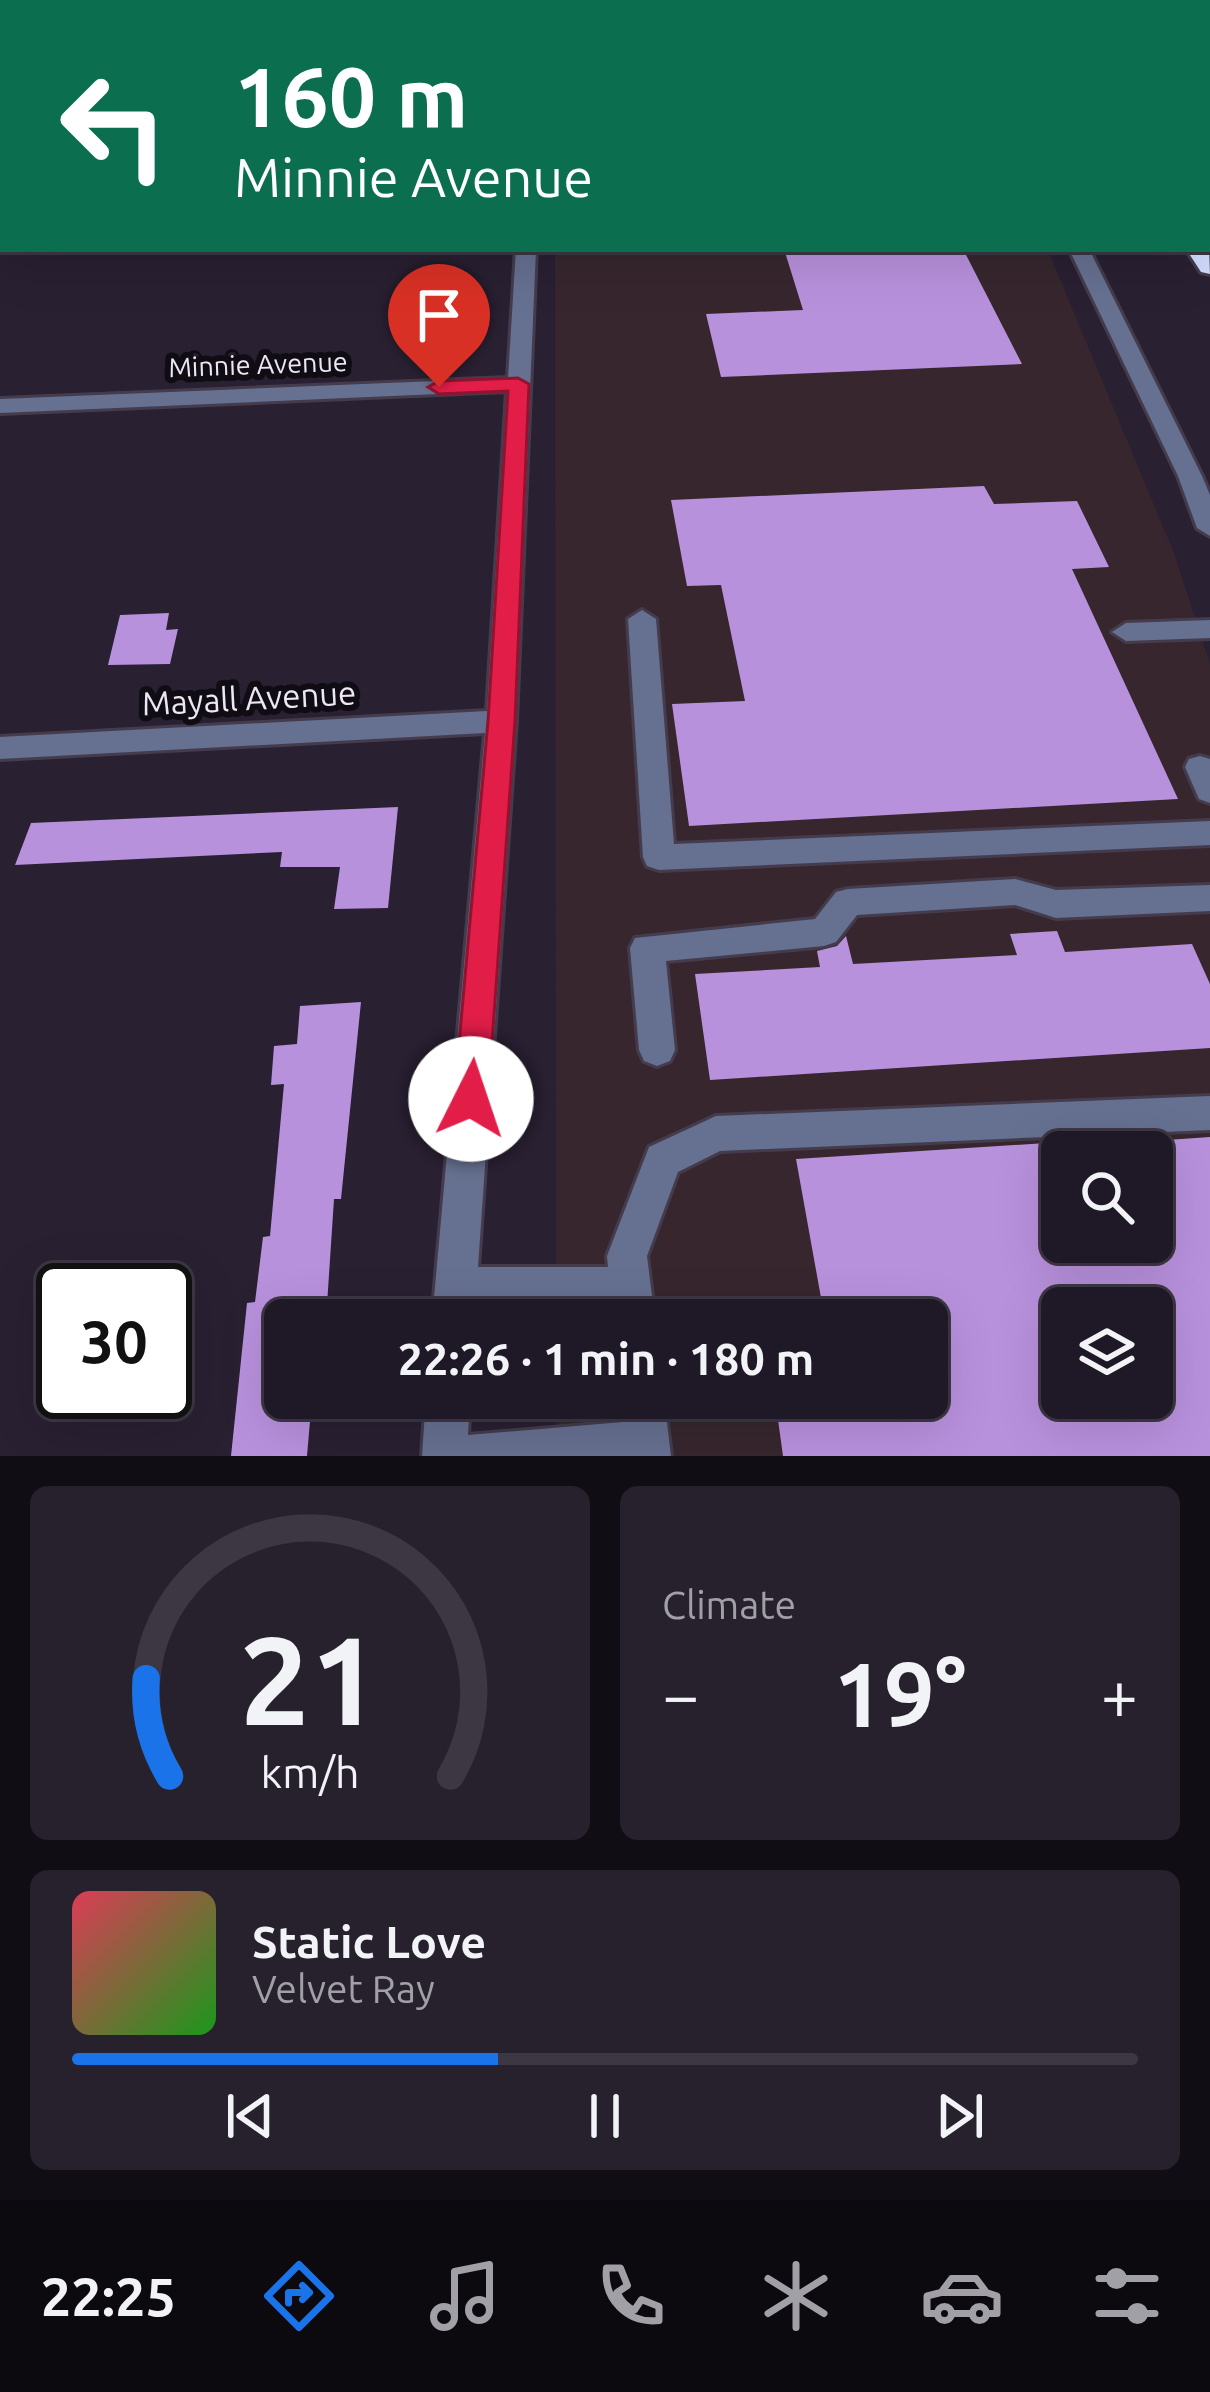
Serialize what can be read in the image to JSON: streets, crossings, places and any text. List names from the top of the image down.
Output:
{
  "streets": {
    "street": ["Minnie Avenue", "Mayall Avenue"]
  },
  "page": {
    "turn": ["160 m", "Minnie Avenue"],
    "limit": "30",
    "trip": "22:26 · 1 min · 180 m",
    "tile": "Climate",
    "heat": ["−", "19°", "+"],
    "song": ["Static Love", "Velvet Ray"],
    "tabs": "22:25",
    "gauge": ["21", "km/h"]
  }
}
